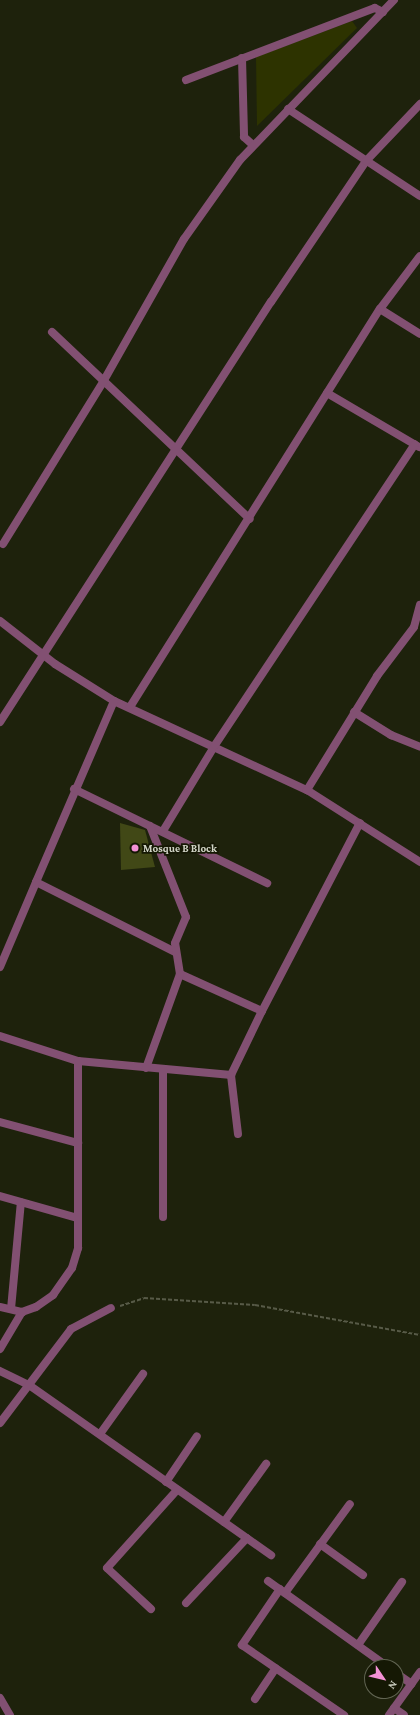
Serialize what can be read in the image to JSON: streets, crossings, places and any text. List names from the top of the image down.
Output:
{
  "places": ["Mosque B Block"],
  "north": "bottom right"
}
